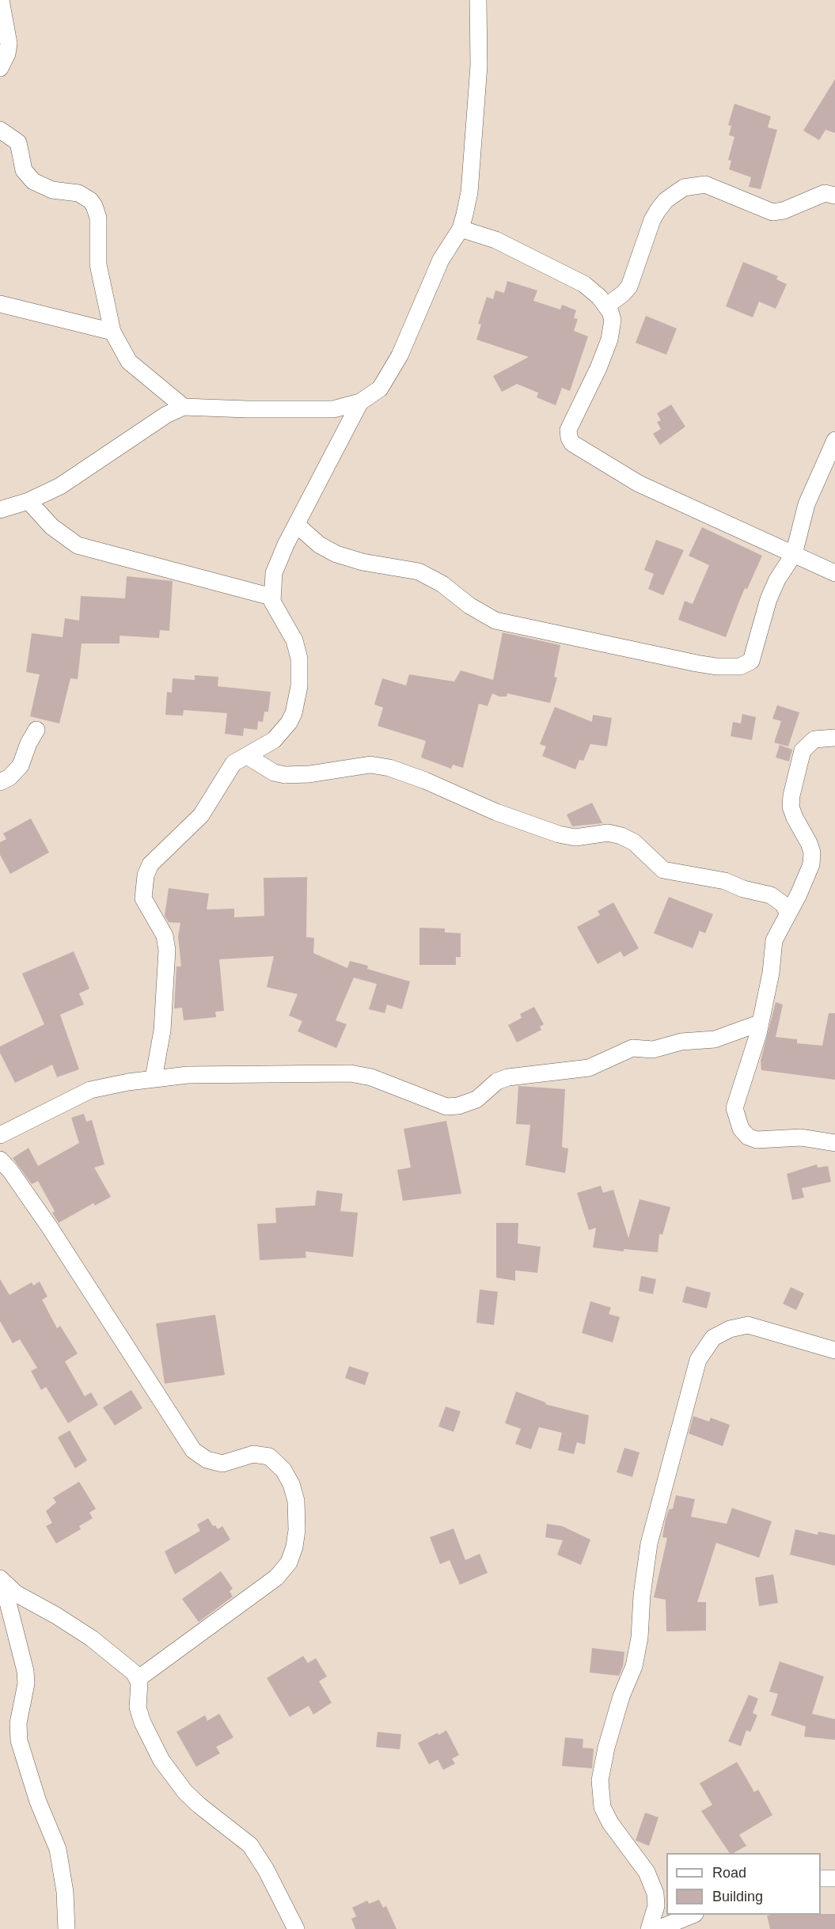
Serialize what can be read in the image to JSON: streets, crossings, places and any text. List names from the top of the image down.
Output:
{
  "legend": ["Road", "Building"]
}
